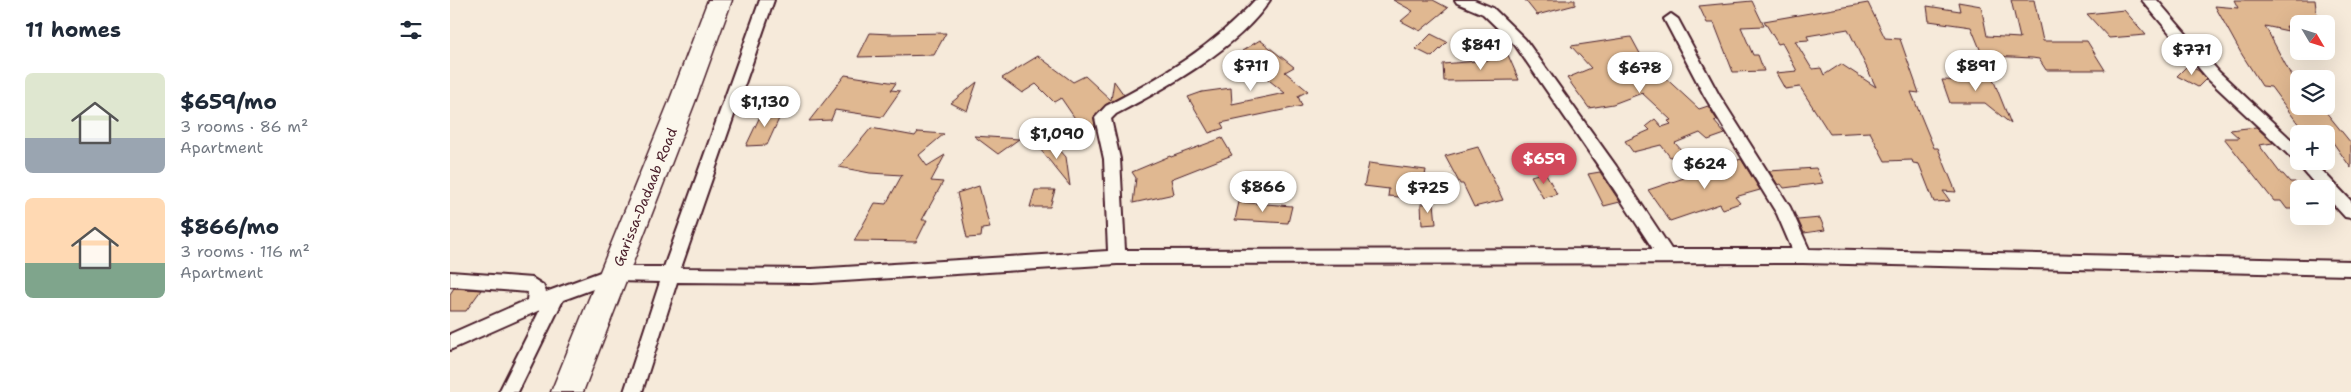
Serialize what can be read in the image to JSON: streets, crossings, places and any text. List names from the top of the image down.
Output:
{
  "streets": {
    "highway": ["Garissa-Dadaab Road"]
  },
  "north": "bottom right",
  "page": {
    "heading": "11 homes",
    "map_buttons": ["+", "−"],
    "price": [
      "$841",
      "$771",
      "$711",
      "$891",
      "$678",
      "$1,130",
      "$1,090",
      "$659",
      "$624",
      "$866",
      "$725"
    ],
    "list": [
      {
        "name": "$659/mo",
        "note": "3 rooms · 86 m² · Apartment"
      },
      {
        "name": "$866/mo",
        "note": "3 rooms · 116 m² · Apartment"
      }
    ]
  }
}
